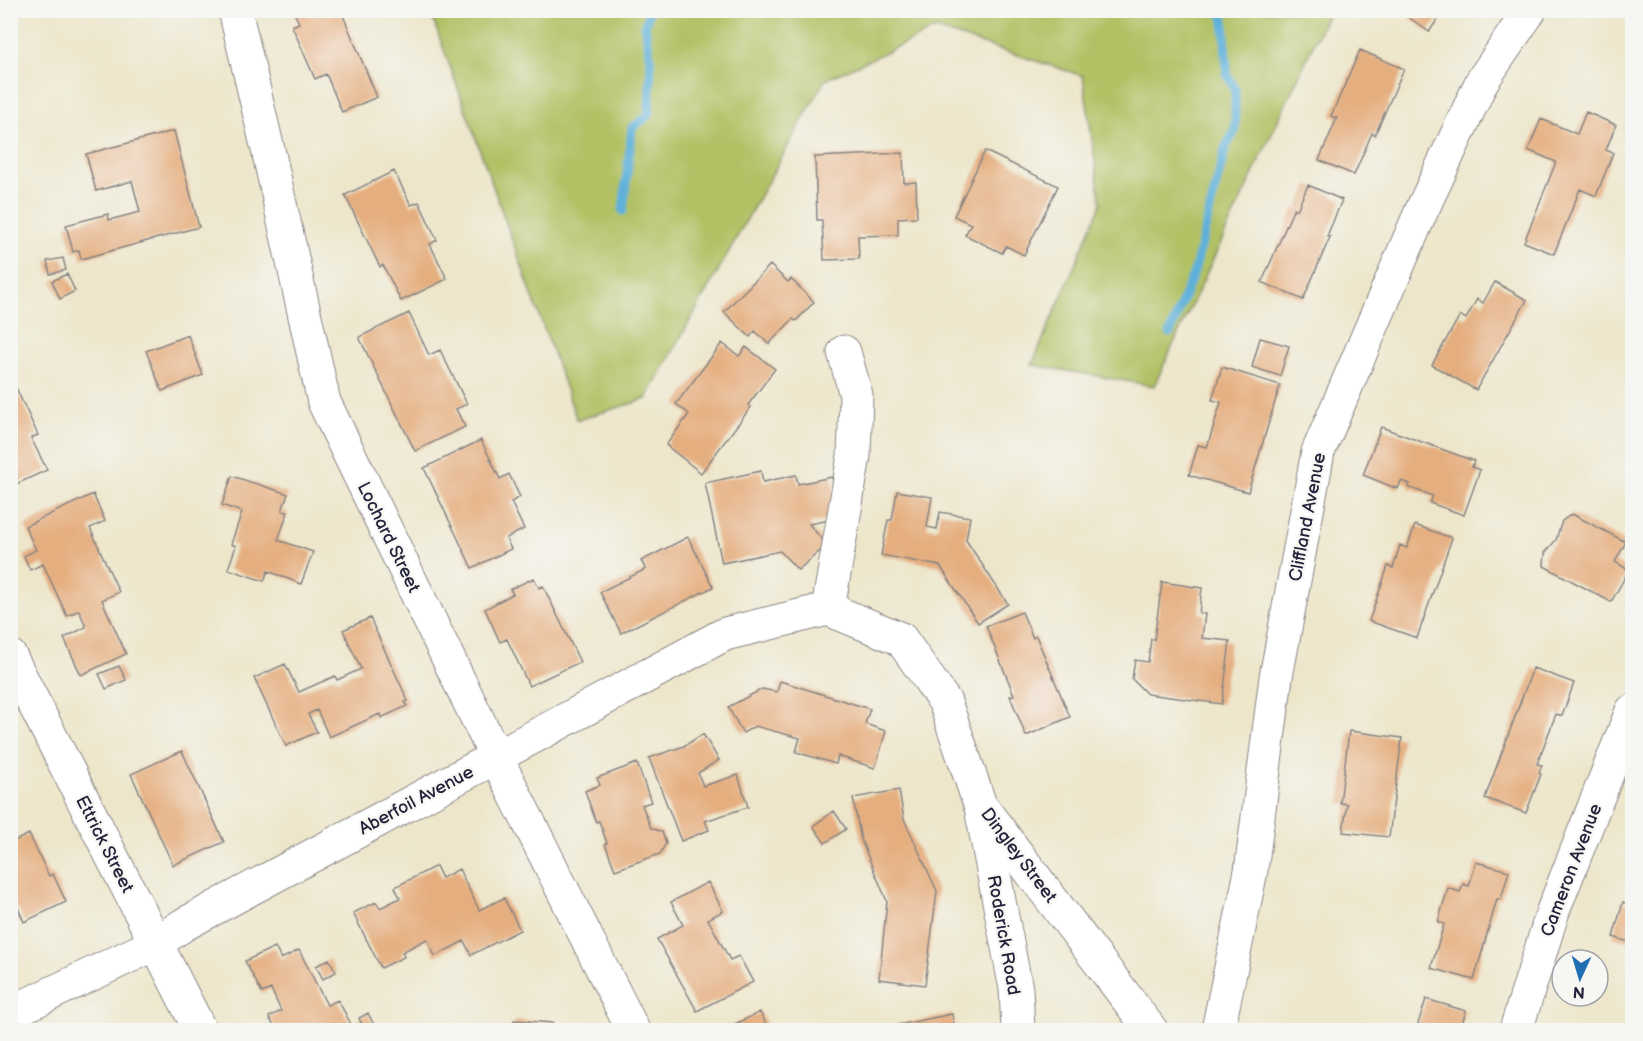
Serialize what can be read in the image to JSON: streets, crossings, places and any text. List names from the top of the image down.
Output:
{
  "streets": {
    "street": [
      "Cliffland Avenue",
      "Lochard Street",
      "Aberfoil Avenue",
      "Ettrick Street",
      "Dingley Street",
      "Cameron Avenue",
      "Roderick Road"
    ]
  },
  "crossings": [
    ["Lochard Street", "Aberfoil Avenue"],
    ["Aberfoil Avenue", "Ettrick Street"],
    ["Aberfoil Avenue", "Dingley Street"],
    ["Dingley Street", "Roderick Road"]
  ],
  "north": "bottom"
}
